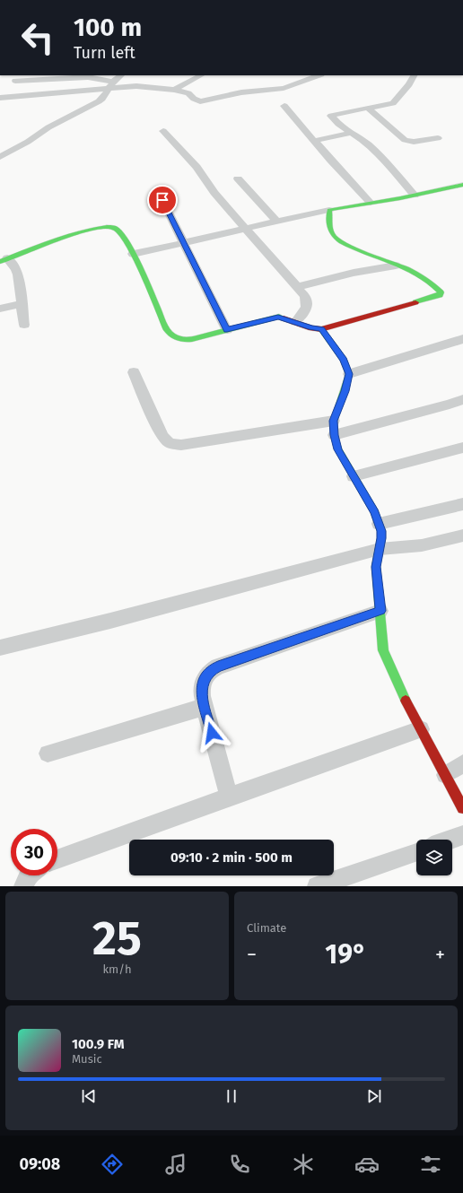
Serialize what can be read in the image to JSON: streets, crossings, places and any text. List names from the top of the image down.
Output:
{
  "page": {
    "turn": ["100 m", "Turn left"],
    "limit": "30",
    "trip": "09:10 · 2 min · 500 m",
    "tile": [
      ["25", "km/h"],
      "Climate"
    ],
    "heat": ["−", "19°", "+"],
    "song": ["100.9 FM", "Music"],
    "tabs": "09:08"
  }
}
